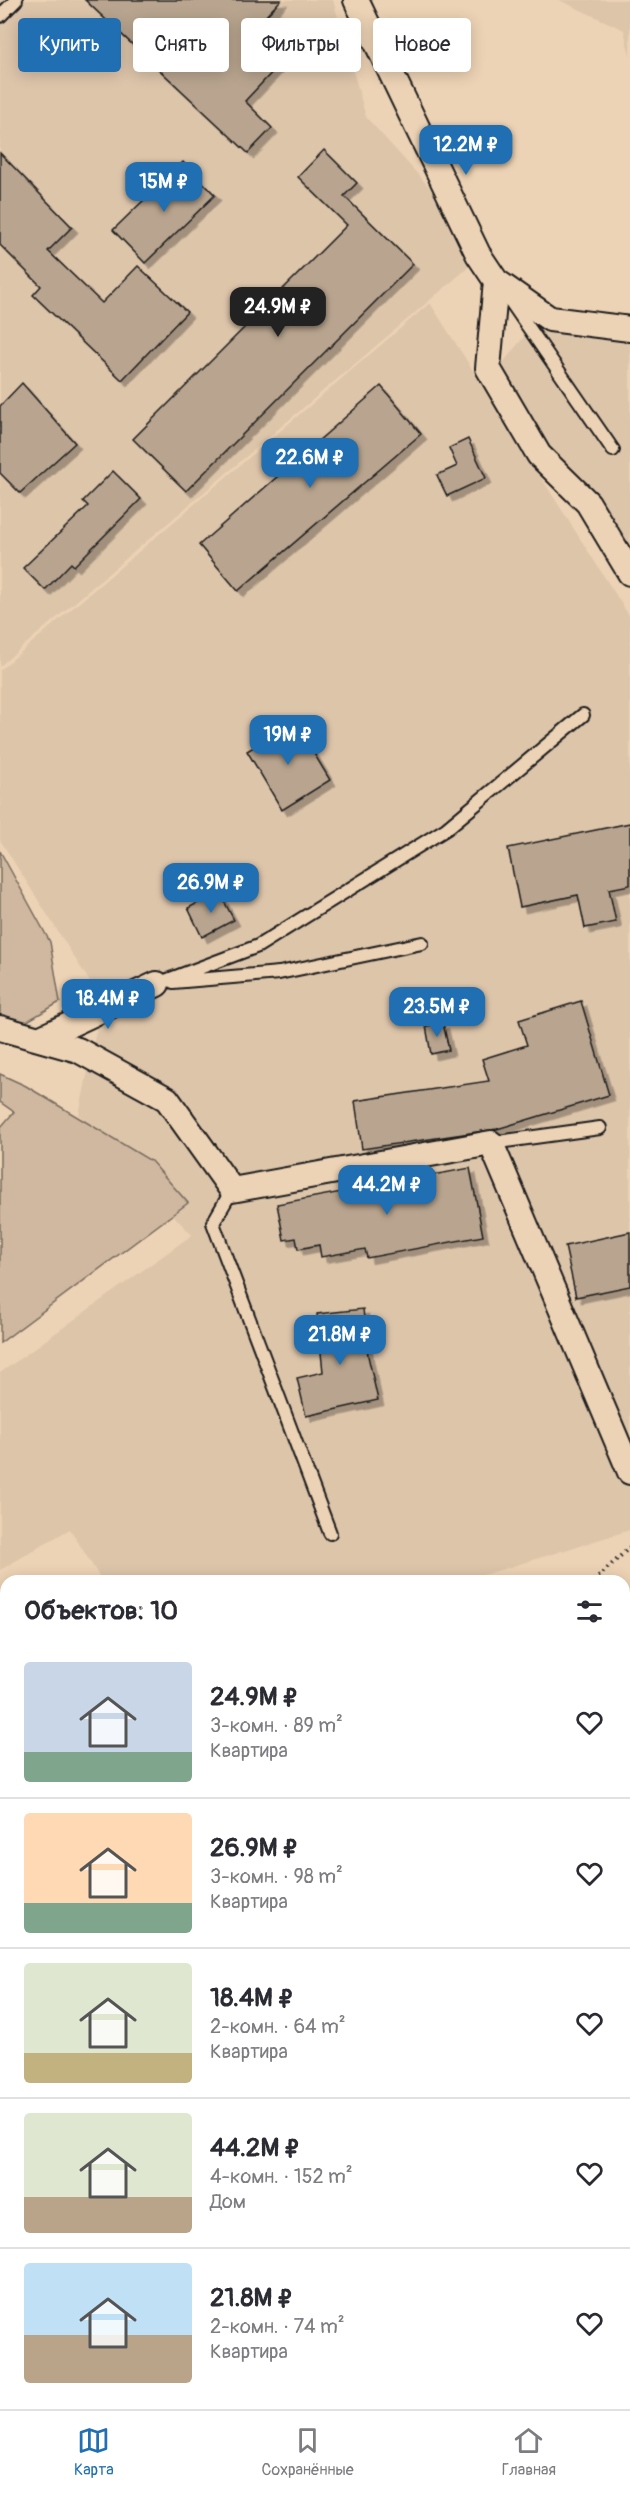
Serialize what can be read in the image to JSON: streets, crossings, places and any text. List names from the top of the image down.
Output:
{
  "page": {
    "chip": [
      "Купить",
      "Снять",
      "Фильтры",
      "Новое"
    ],
    "price": [
      "12.2M ₽",
      "15M ₽",
      "24.9M ₽",
      "22.6M ₽",
      "19M ₽",
      "26.9M ₽",
      "18.4M ₽",
      "23.5M ₽",
      "44.2M ₽",
      "21.8M ₽"
    ],
    "heading": "Объектов: 10",
    "list": [
      {
        "name": "24.9M ₽",
        "note": "3-комн. · 89 m² · Квартира"
      },
      {
        "name": "26.9M ₽",
        "note": "3-комн. · 98 m² · Квартира"
      },
      {
        "name": "18.4M ₽",
        "note": "2-комн. · 64 m² · Квартира"
      },
      {
        "name": "44.2M ₽",
        "note": "4-комн. · 152 m² · Дом"
      },
      {
        "name": "21.8M ₽",
        "note": "2-комн. · 74 m² · Квартира"
      }
    ],
    "tabs": ["Карта", "Сохранённые", "Главная"]
  }
}
